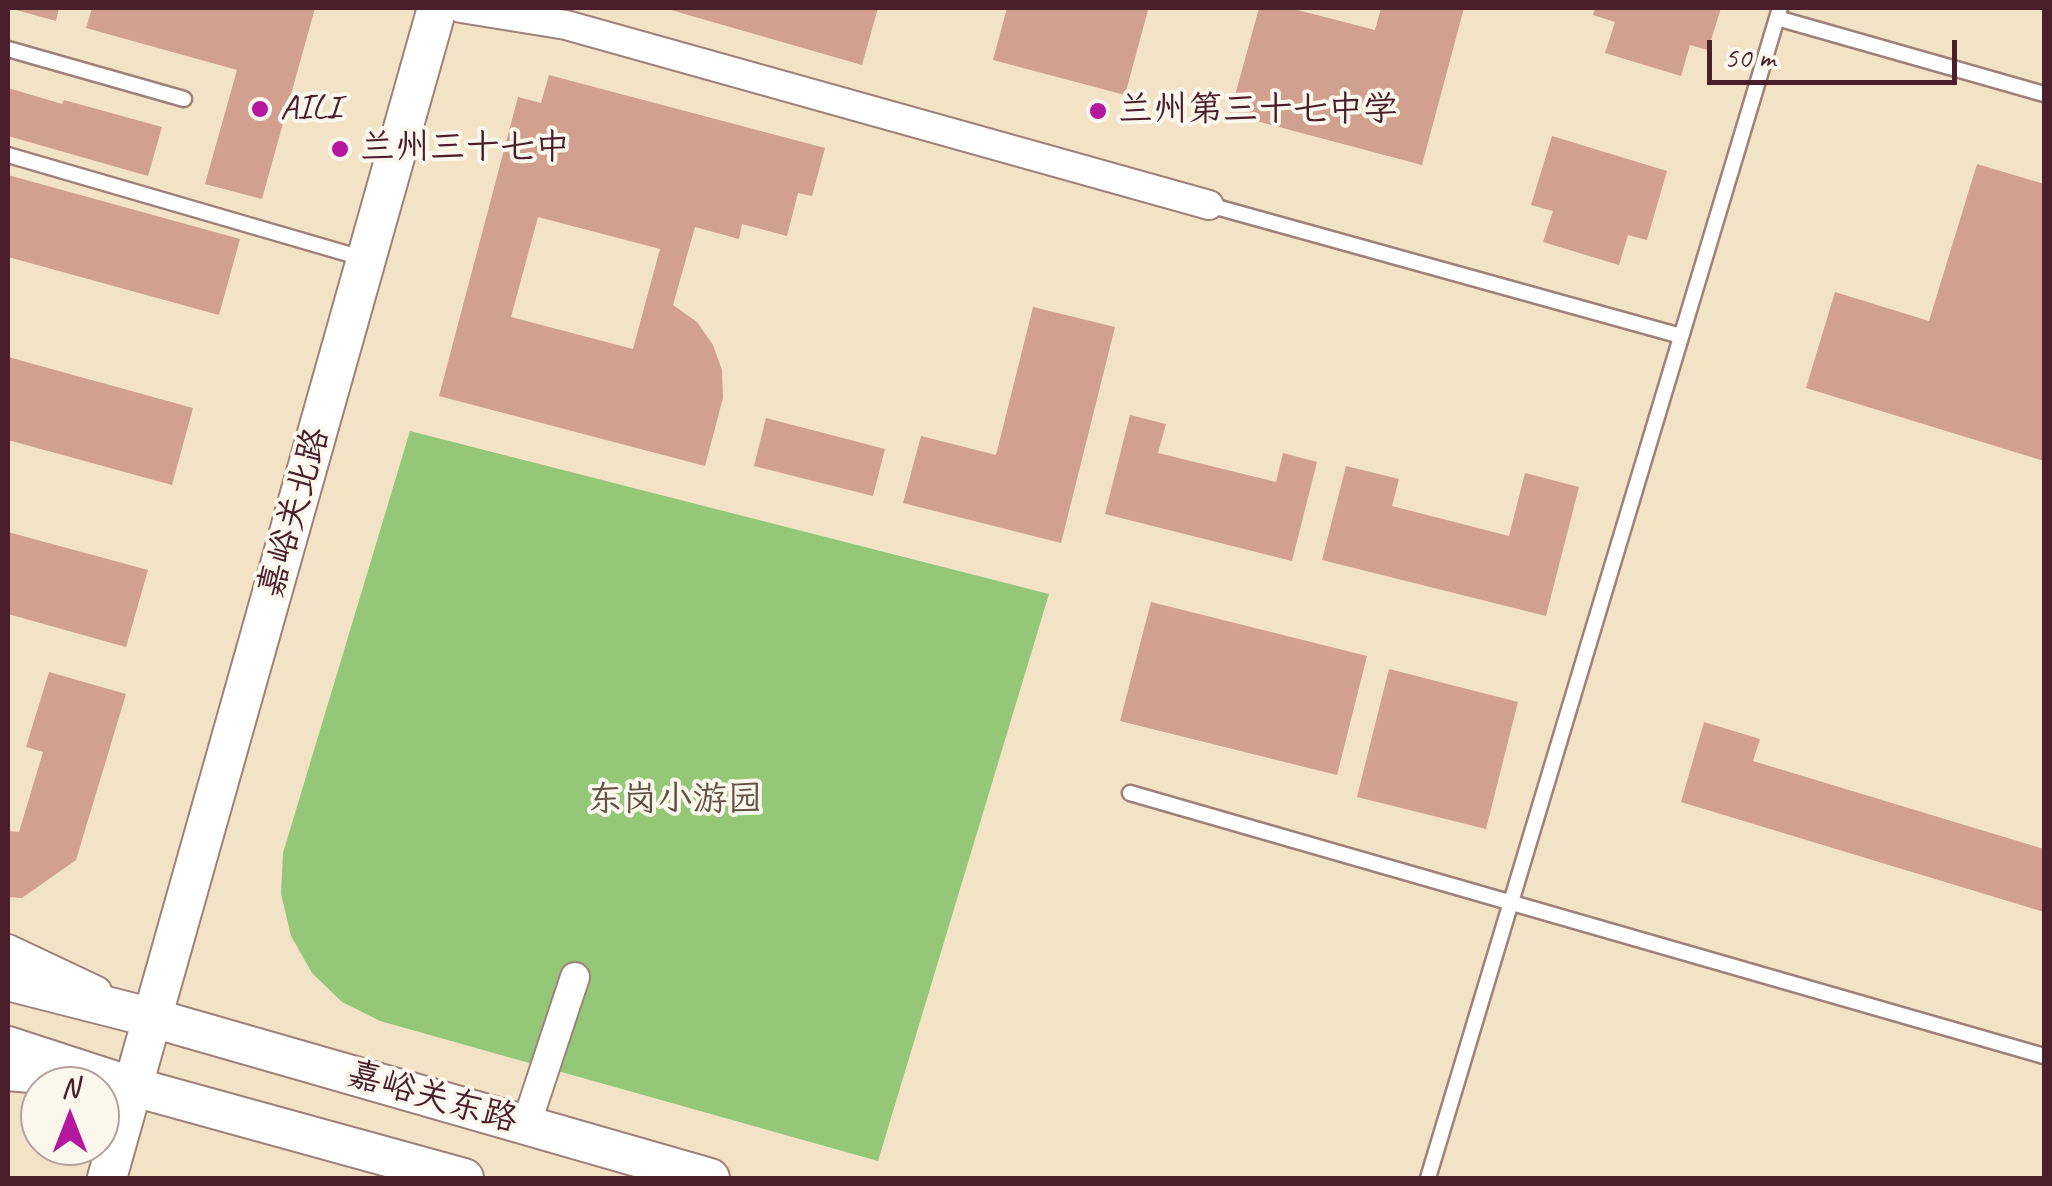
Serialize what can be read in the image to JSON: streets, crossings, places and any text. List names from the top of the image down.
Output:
{
  "streets": {
    "main road": ["嘉峪关北路", "嘉峪关东路"]
  },
  "crossings": [
    ["嘉峪关北路", "嘉峪关东路"]
  ],
  "parks": ["东岗小游园"],
  "places": ["AILI", "兰州第三十七中学", "兰州三十七中"],
  "scale_bar": "50 m",
  "north": "top"
}
